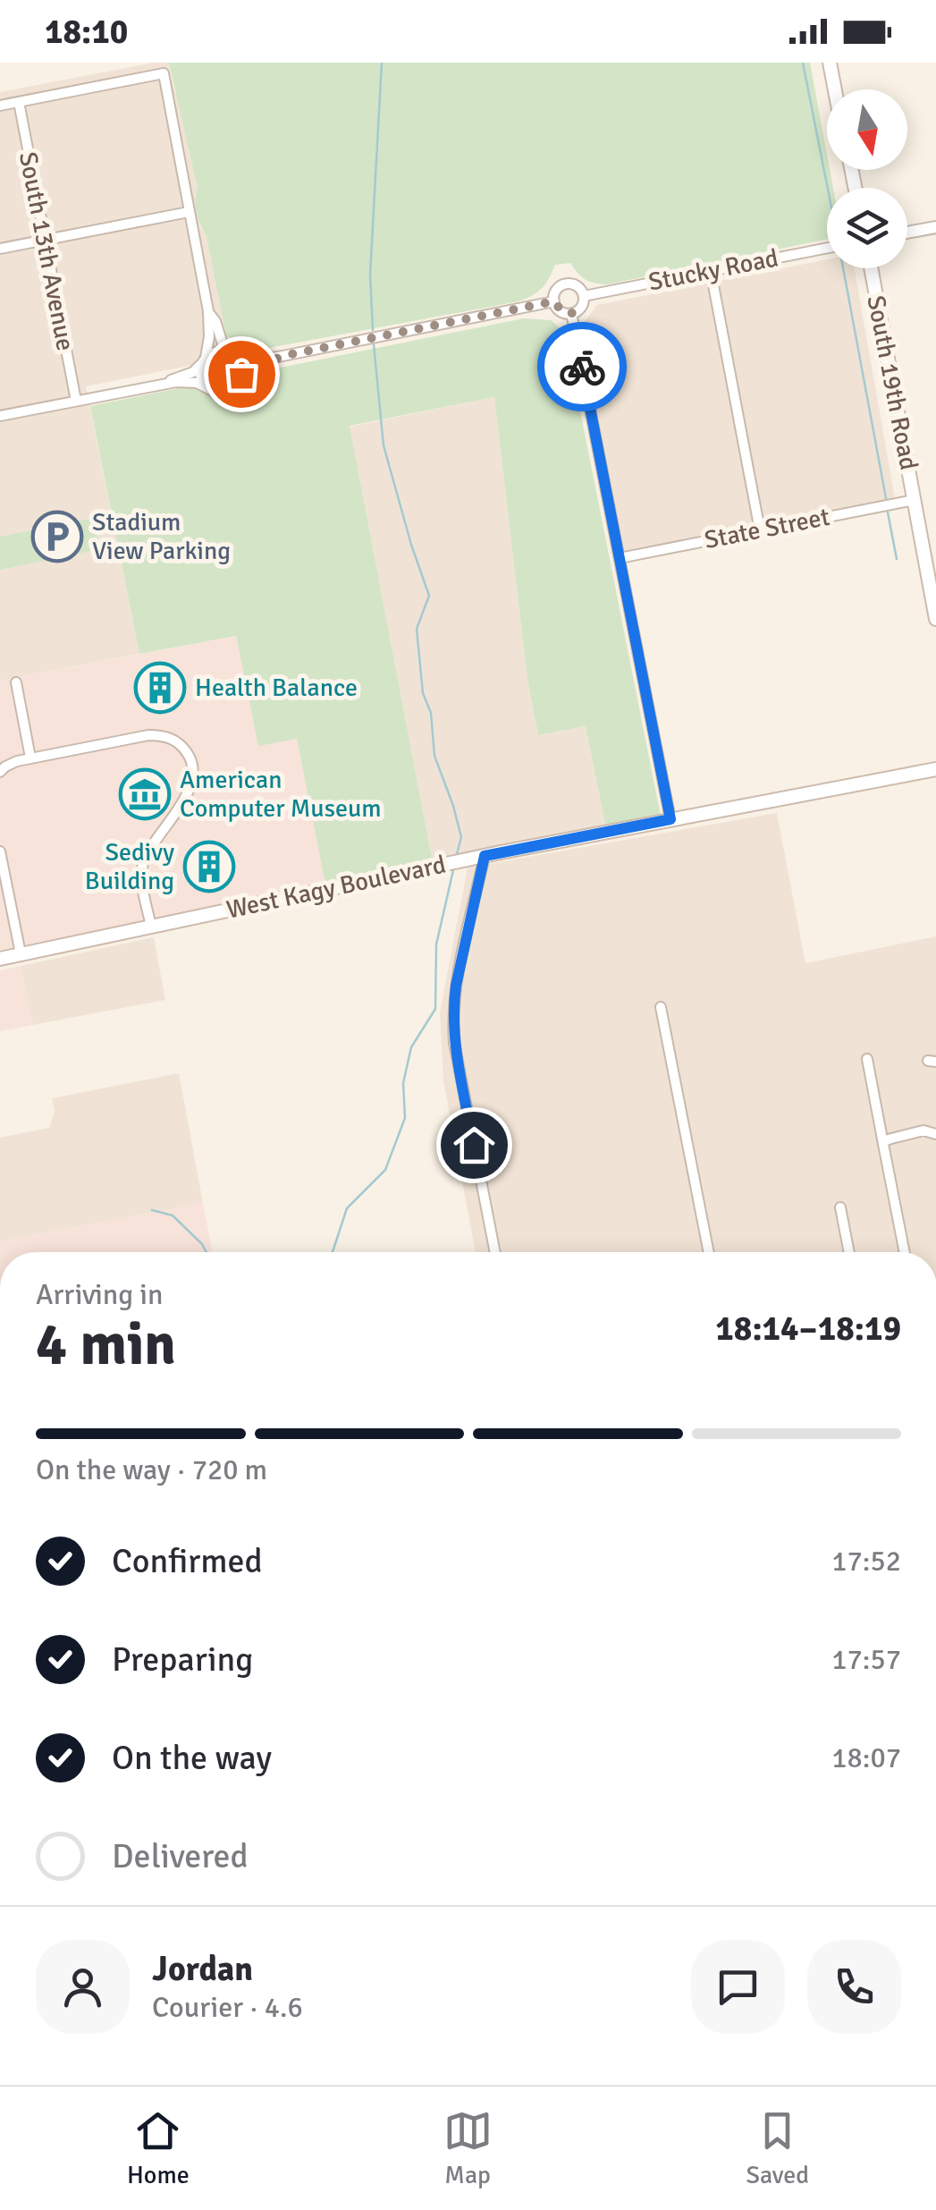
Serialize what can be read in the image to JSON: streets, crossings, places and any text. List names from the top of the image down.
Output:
{
  "streets": {
    "main road": ["South 19th Road", "West Kagy Boulevard"],
    "street": ["South 13th Avenue", "Stucky Road", "State Street"]
  },
  "crossings": [
    ["South 19th Road", "State Street"]
  ],
  "places": {
    "parking": ["Stadium View Parking"],
    "building": ["Health Balance", "Sedivy Building"],
    "museum": ["American Computer Museum"]
  },
  "north": "bottom",
  "page": {
    "status": "18:10",
    "heading": ["4 min", "Arriving in", "18:14–18:19"],
    "panel": ["Jordan", "Courier · 4.6"],
    "bar": "On the way · 720 m",
    "list": [
      ["Confirmed", "17:52"],
      ["Preparing", "17:57"],
      ["On the way", "18:07"],
      "Delivered"
    ],
    "tabs": ["Home", "Map", "Saved"]
  }
}
